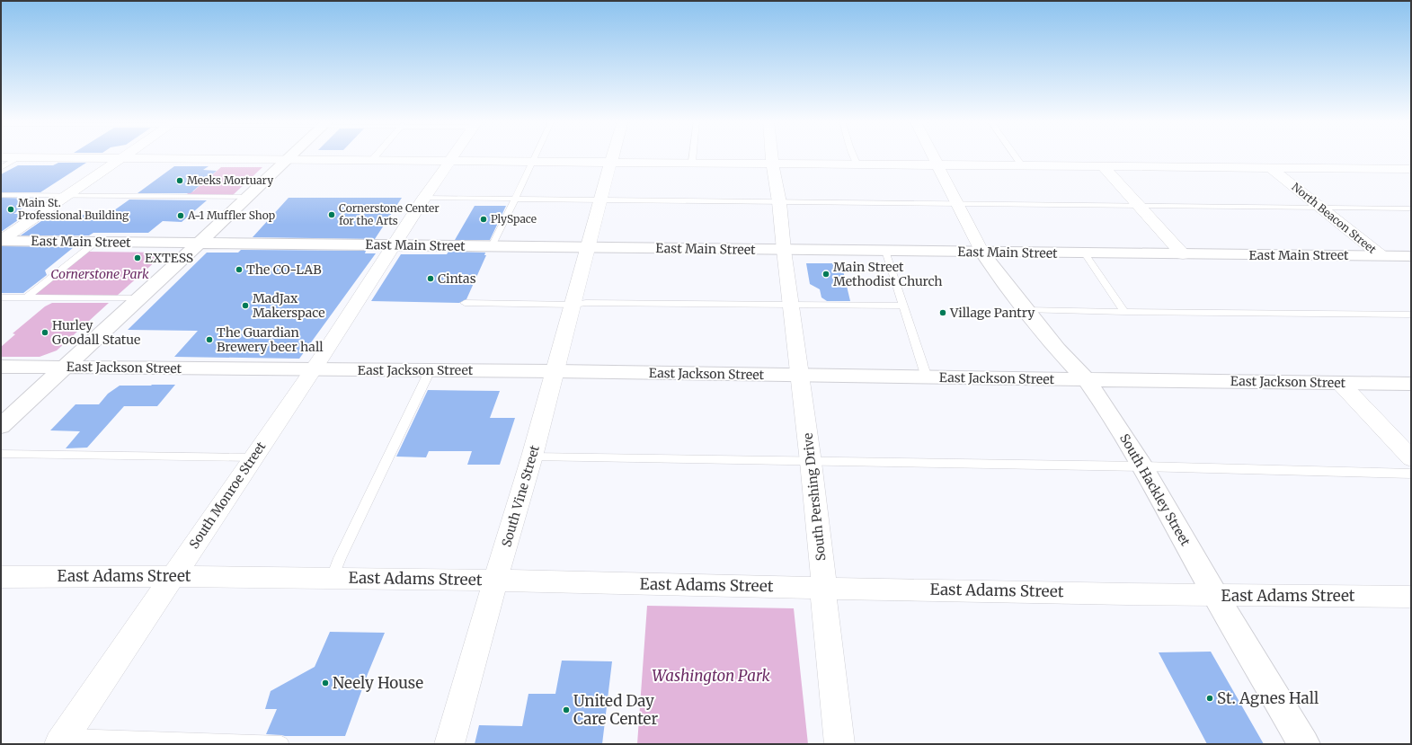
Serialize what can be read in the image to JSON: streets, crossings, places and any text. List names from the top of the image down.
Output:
{
  "streets": {
    "main road": ["East Main Street", "East Jackson Street", "South Hackley Street"],
    "street": [
      "North Beacon Street",
      "South Monroe Street",
      "South Vine Street",
      "South Pershing Drive",
      "East Adams Street"
    ]
  },
  "crossings": [
    ["North Beacon Street", "East Main Street"],
    ["East Main Street", "South Hackley Street"],
    ["East Main Street", "South Monroe Street"],
    ["East Main Street", "South Vine Street"],
    ["East Main Street", "South Pershing Drive"],
    ["East Jackson Street", "South Hackley Street"],
    ["East Jackson Street", "South Monroe Street"],
    ["East Jackson Street", "South Vine Street"],
    ["East Jackson Street", "South Pershing Drive"],
    ["South Hackley Street", "East Adams Street"],
    ["South Monroe Street", "East Adams Street"],
    ["South Vine Street", "East Adams Street"],
    ["South Pershing Drive", "East Adams Street"]
  ],
  "parks": ["Cornerstone Park", "Washington Park"],
  "places": [
    "Meeks Mortuary",
    "Main St. Professional Building",
    "Cornerstone Center for the Arts",
    "A-1 Muffler Shop",
    "PlySpace",
    "EXTESS",
    "The CO-LAB",
    "Main Street Methodist Church",
    "Cintas",
    "MadJax Makerspace",
    "Village Pantry",
    "Hurley Goodall Statue",
    "The Guardian Brewery beer hall",
    "Neely House",
    "St. Agnes Hall",
    "United Day Care Center"
  ]
}
